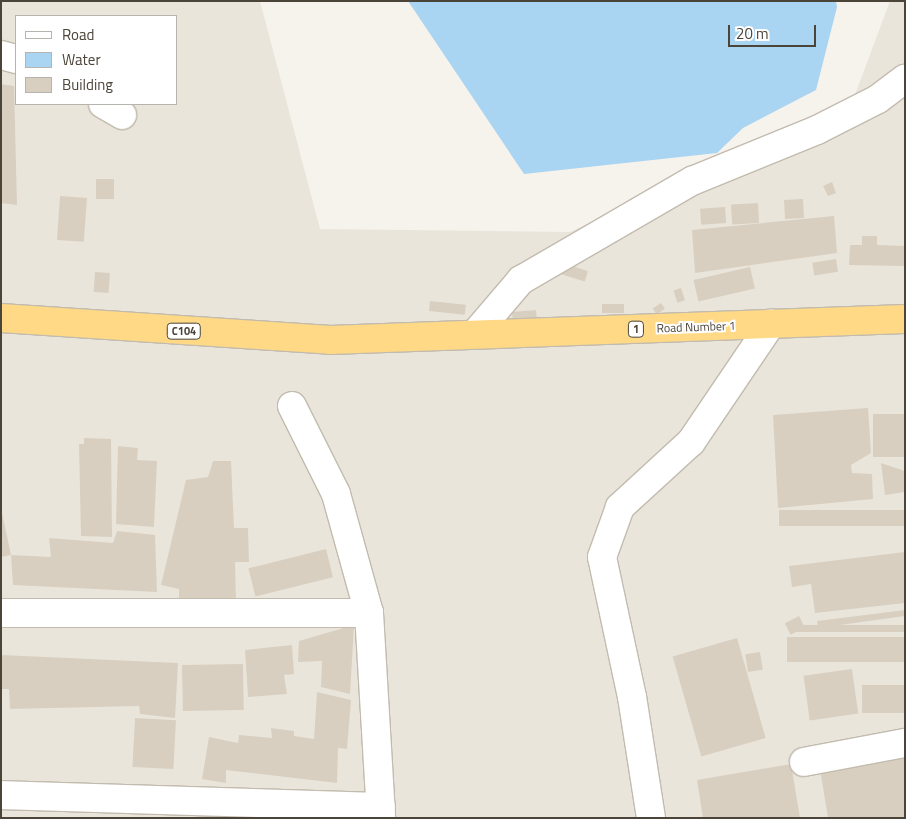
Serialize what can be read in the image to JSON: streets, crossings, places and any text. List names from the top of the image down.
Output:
{
  "streets": {
    "highway": ["Road Number 1", "1", "C104"]
  },
  "crossings": [
    ["Road Number 1", "C104"]
  ],
  "legend": ["Road", "Water", "Building"],
  "scale_bar": "20 m"
}
